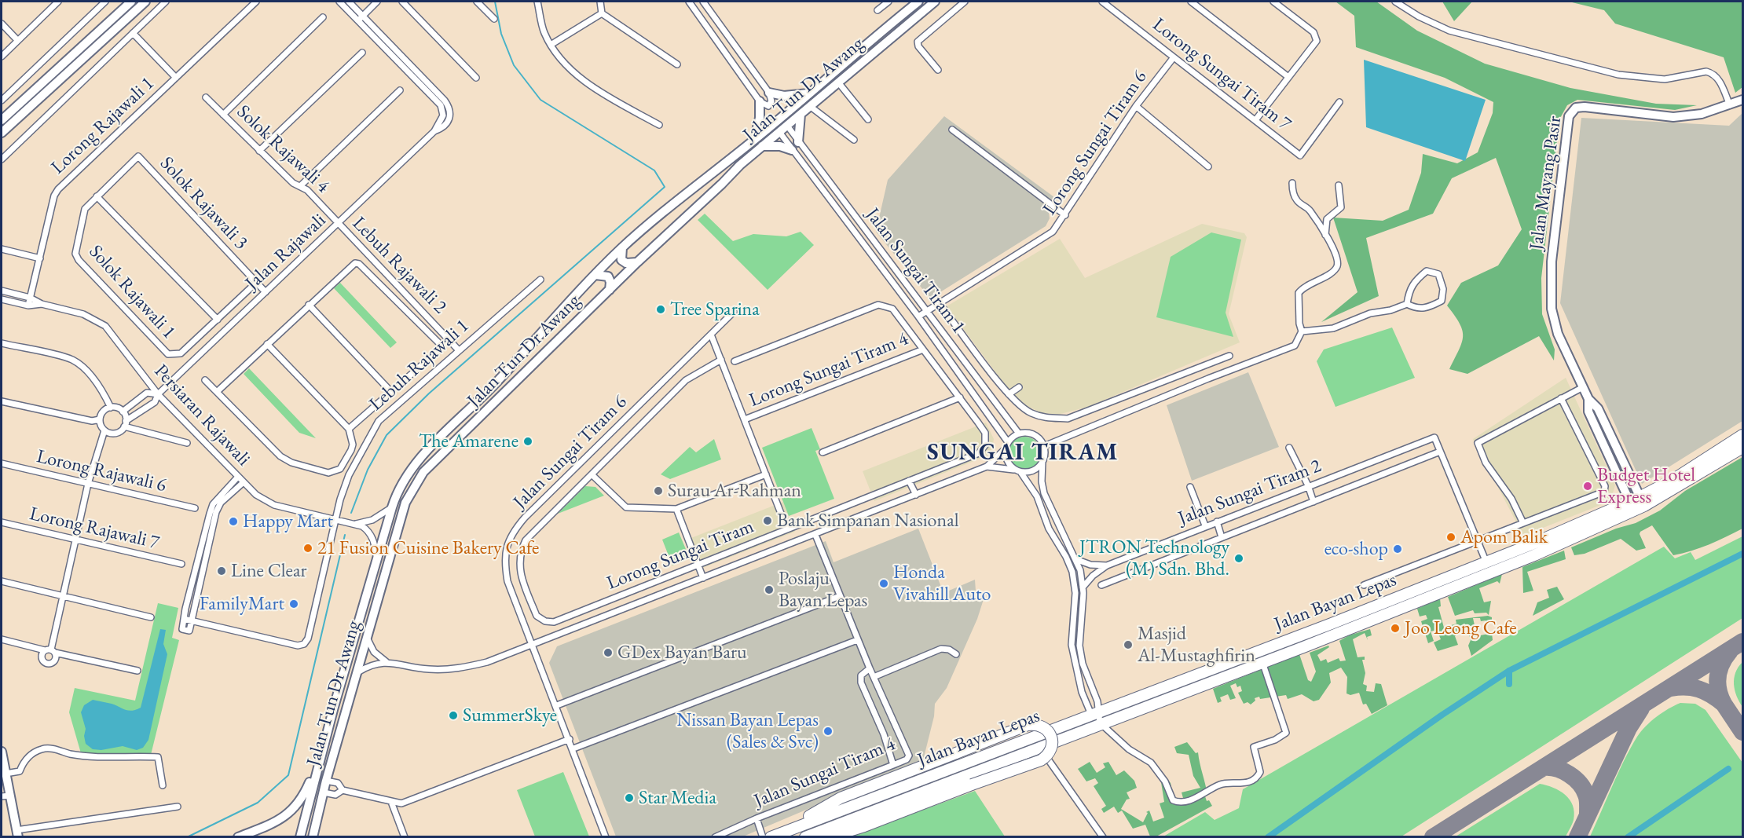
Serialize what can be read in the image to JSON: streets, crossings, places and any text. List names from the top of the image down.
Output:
{
  "streets": {
    "highway": ["Jalan Bayan Lepas"],
    "main road": ["Jalan Tun Dr Awang", "Jalan Mayang Pasir"],
    "street": [
      "Lorong Sungai Tiram 7",
      "Lorong Rajawali 1",
      "Lorong Sungai Tiram 6",
      "Solok Rajawali 4",
      "Solok Rajawali 3",
      "Jalan Rajawali",
      "Lebuh Rajawali 2",
      "Jalan Sungai Tiram 1",
      "Solok Rajawali 1",
      "Lebuh Rajawali 1",
      "Lorong Sungai Tiram 4",
      "Persiaran Rajawali",
      "Jalan Sungai Tiram 6",
      "Lorong Rajawali 6",
      "Jalan Sungai Tiram 2",
      "Lorong Rajawali 7",
      "Lorong Sungai Tiram",
      "Jalan Sungai Tiram 4"
    ]
  },
  "crossings": [
    ["Lorong Sungai Tiram 7", "Lorong Sungai Tiram 6"],
    ["Jalan Tun Dr Awang", "Jalan Sungai Tiram 1"],
    ["Jalan Tun Dr Awang", "Persiaran Rajawali"],
    ["Lorong Rajawali 1", "Persiaran Rajawali"],
    ["Lorong Sungai Tiram 6", "Jalan Sungai Tiram 1"],
    ["Solok Rajawali 4", "Jalan Rajawali"],
    ["Solok Rajawali 4", "Lebuh Rajawali 2"],
    ["Jalan Mayang Pasir", "Jalan Bayan Lepas"],
    ["Solok Rajawali 3", "Jalan Rajawali"],
    ["Solok Rajawali 3", "Solok Rajawali 1"],
    ["Jalan Rajawali", "Lebuh Rajawali 2"],
    ["Jalan Rajawali", "Persiaran Rajawali"],
    ["Lebuh Rajawali 2", "Lebuh Rajawali 1"],
    ["Lebuh Rajawali 1", "Persiaran Rajawali"],
    ["Lorong Sungai Tiram 4", "Lorong Sungai Tiram"]
  ],
  "districts": ["SUNGAI TIRAM"],
  "places": [
    "Tree Sparina",
    "The Amarene",
    "Budget Hotel Express",
    "Surau Ar-Rahman",
    "Bank Simpanan Nasional",
    "Happy Mart",
    "Apom Balik",
    "21 Fusion Cuisine Bakery Cafe",
    "eco-shop",
    "JTRON Technology (M) Sdn. Bhd.",
    "Line Clear",
    "Honda Vivahill Auto",
    "Poslaju Bayan Lepas",
    "FamilyMart",
    "Joo Leong Cafe",
    "Masjid Al-Mustaghfirin",
    "GDex Bayan Baru",
    "SummerSkye",
    "Nissan Bayan Lepas (Sales & Svc)",
    "Star Media"
  ]
}
